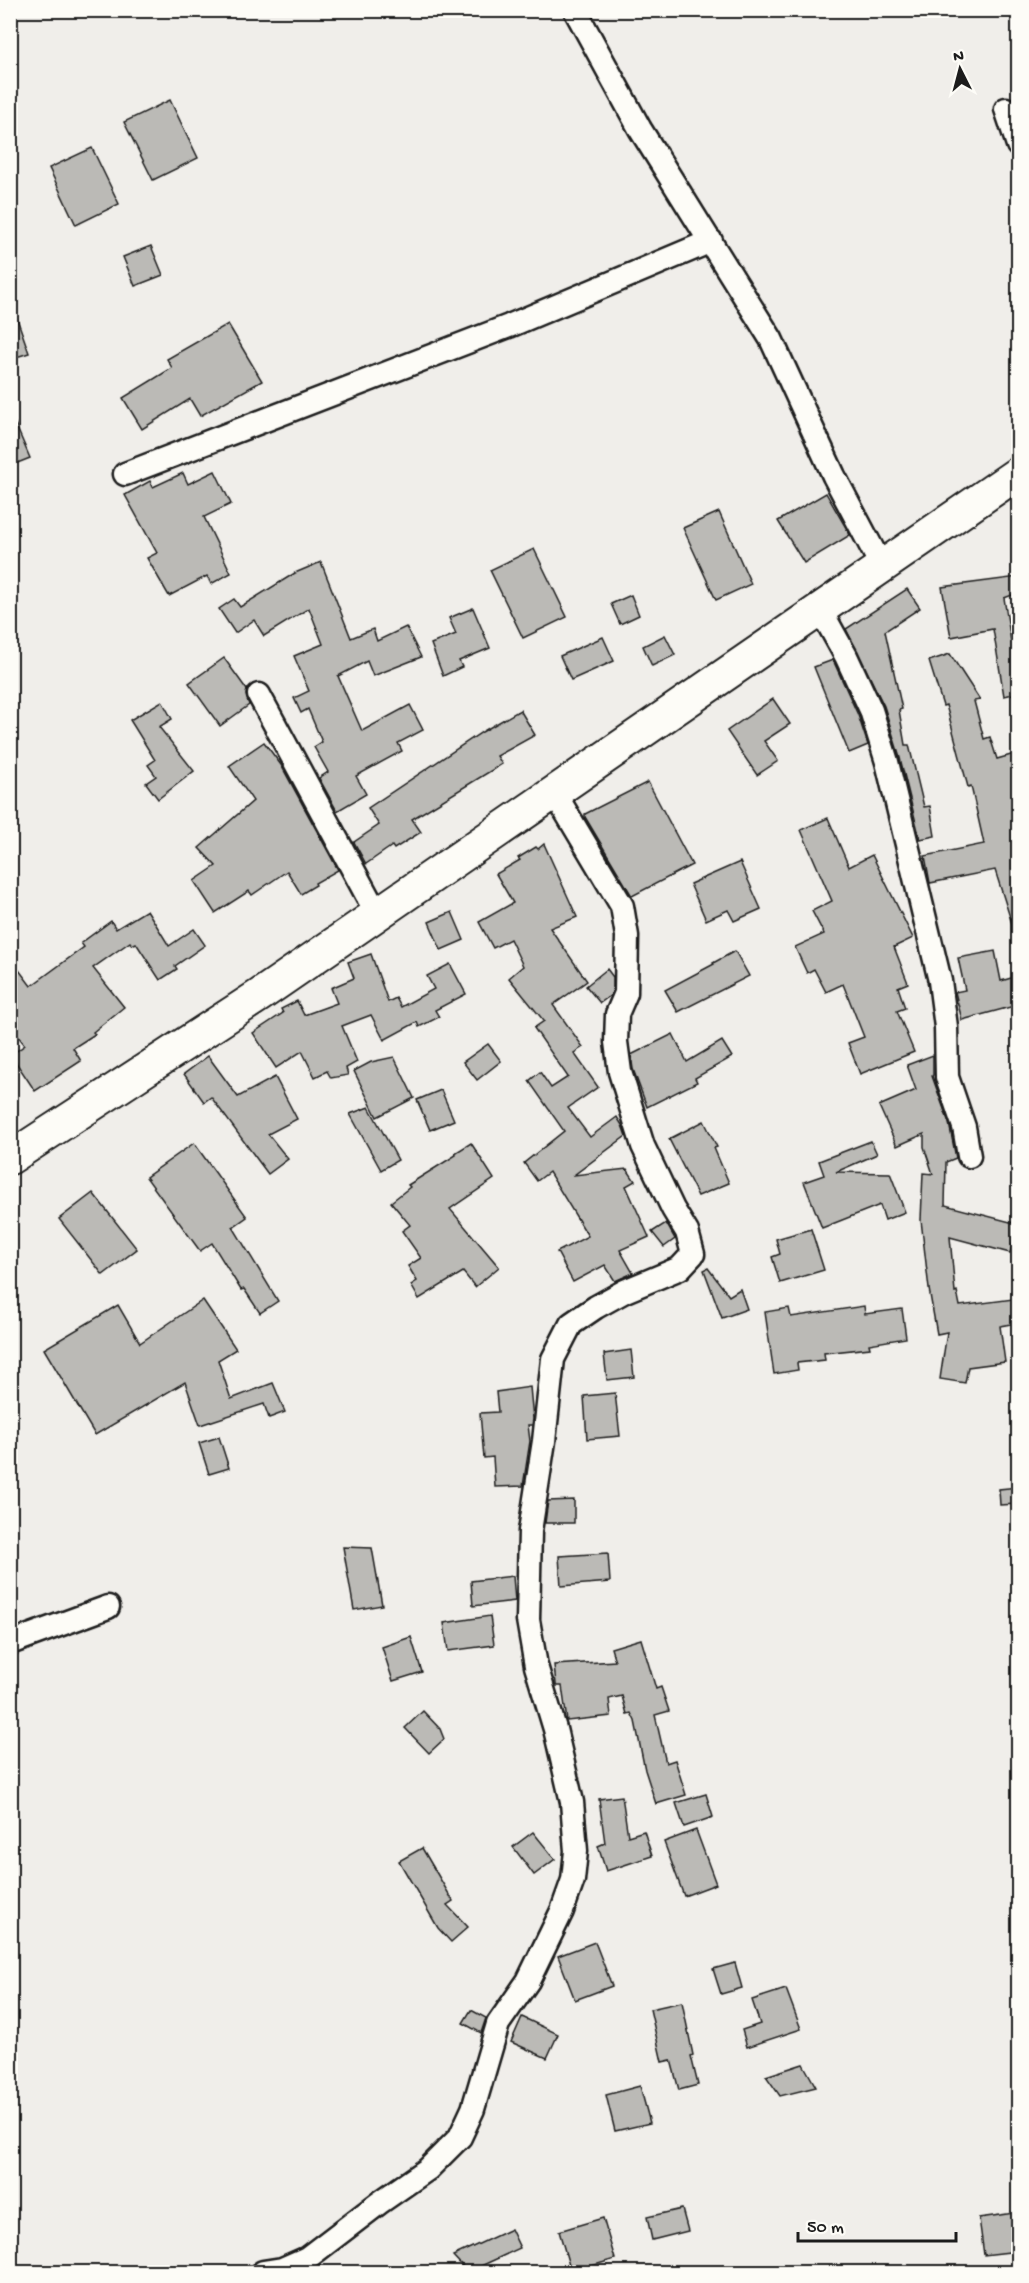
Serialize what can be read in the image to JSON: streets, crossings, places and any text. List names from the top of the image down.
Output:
{
  "scale_bar": "50 m",
  "north": "top"
}
